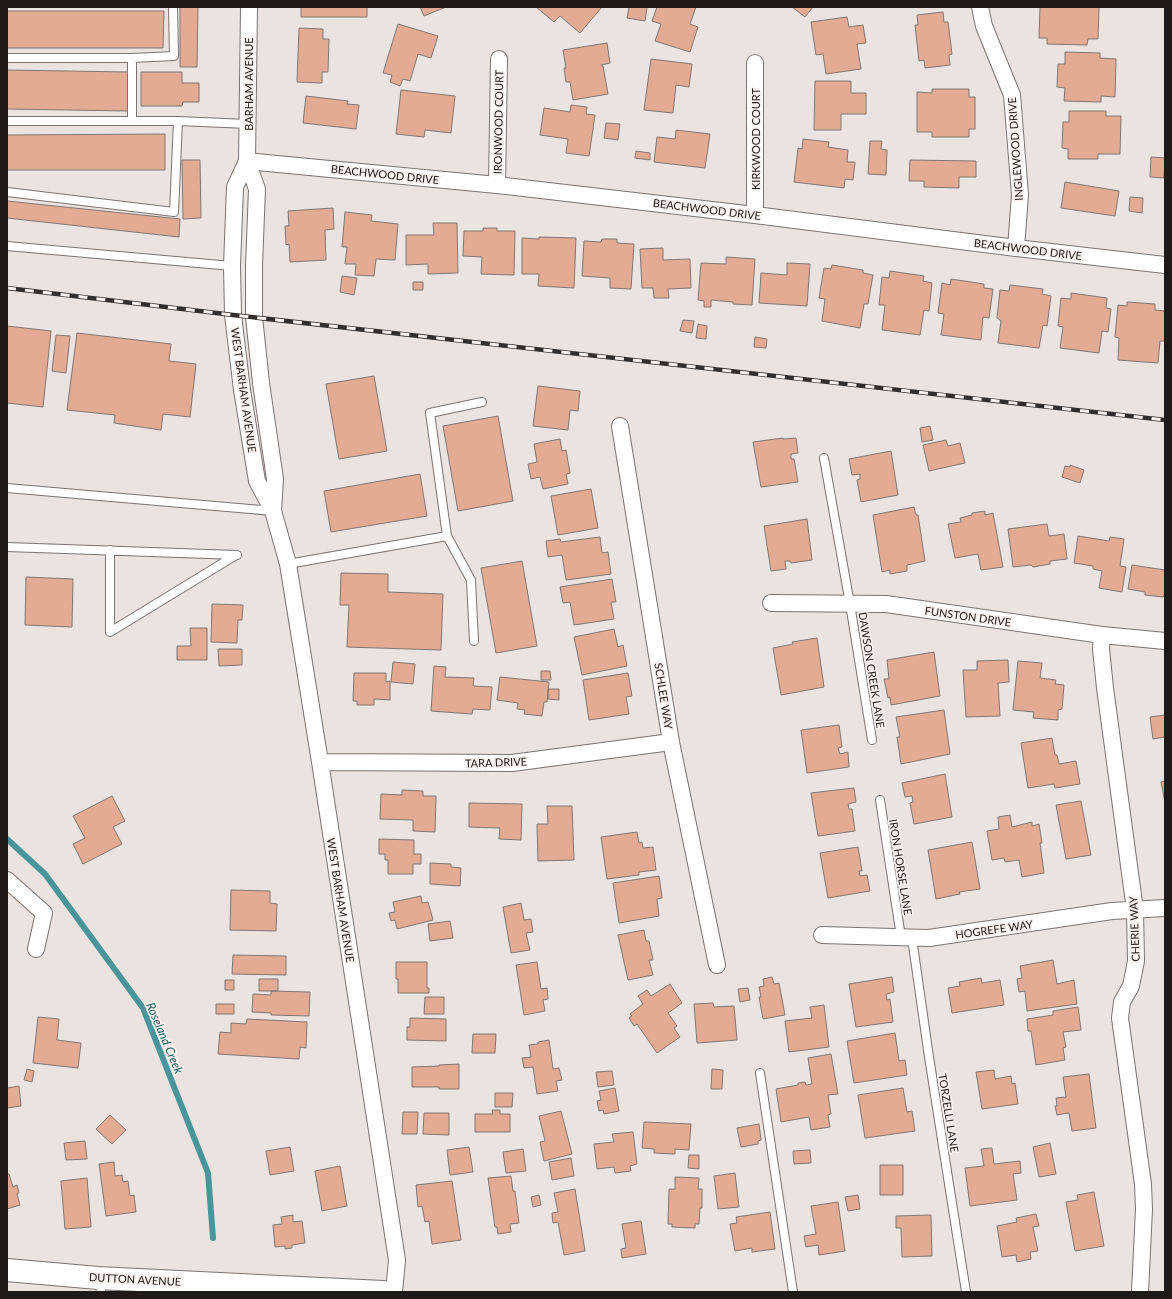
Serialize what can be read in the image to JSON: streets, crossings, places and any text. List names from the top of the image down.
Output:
{
  "streets": {
    "main road": ["DUTTON AVENUE"],
    "street": [
      "BARHAM AVENUE",
      "IRONWOOD COURT",
      "KIRKWOOD COURT",
      "INGLEWOOD DRIVE",
      "BEACHWOOD DRIVE",
      "WEST BARHAM AVENUE",
      "FUNSTON DRIVE",
      "SCHLEE WAY",
      "TARA DRIVE",
      "HOGREFE WAY",
      "CHERIE WAY"
    ],
    "lane": ["DAWSON CREEK LANE", "IRON HORSE LANE", "TORZELLI LANE"]
  },
  "crossings": [
    ["BARHAM AVENUE", "BEACHWOOD DRIVE"],
    ["BARHAM AVENUE", "WEST BARHAM AVENUE"],
    ["IRONWOOD COURT", "BEACHWOOD DRIVE"],
    ["KIRKWOOD COURT", "BEACHWOOD DRIVE"],
    ["INGLEWOOD DRIVE", "BEACHWOOD DRIVE"],
    ["WEST BARHAM AVENUE", "TARA DRIVE"],
    ["FUNSTON DRIVE", "DAWSON CREEK LANE"],
    ["FUNSTON DRIVE", "CHERIE WAY"],
    ["SCHLEE WAY", "TARA DRIVE"],
    ["IRON HORSE LANE", "HOGREFE WAY"],
    ["IRON HORSE LANE", "TORZELLI LANE"],
    ["HOGREFE WAY", "CHERIE WAY"],
    ["HOGREFE WAY", "TORZELLI LANE"]
  ],
  "water": ["Roseland Creek"]
}
